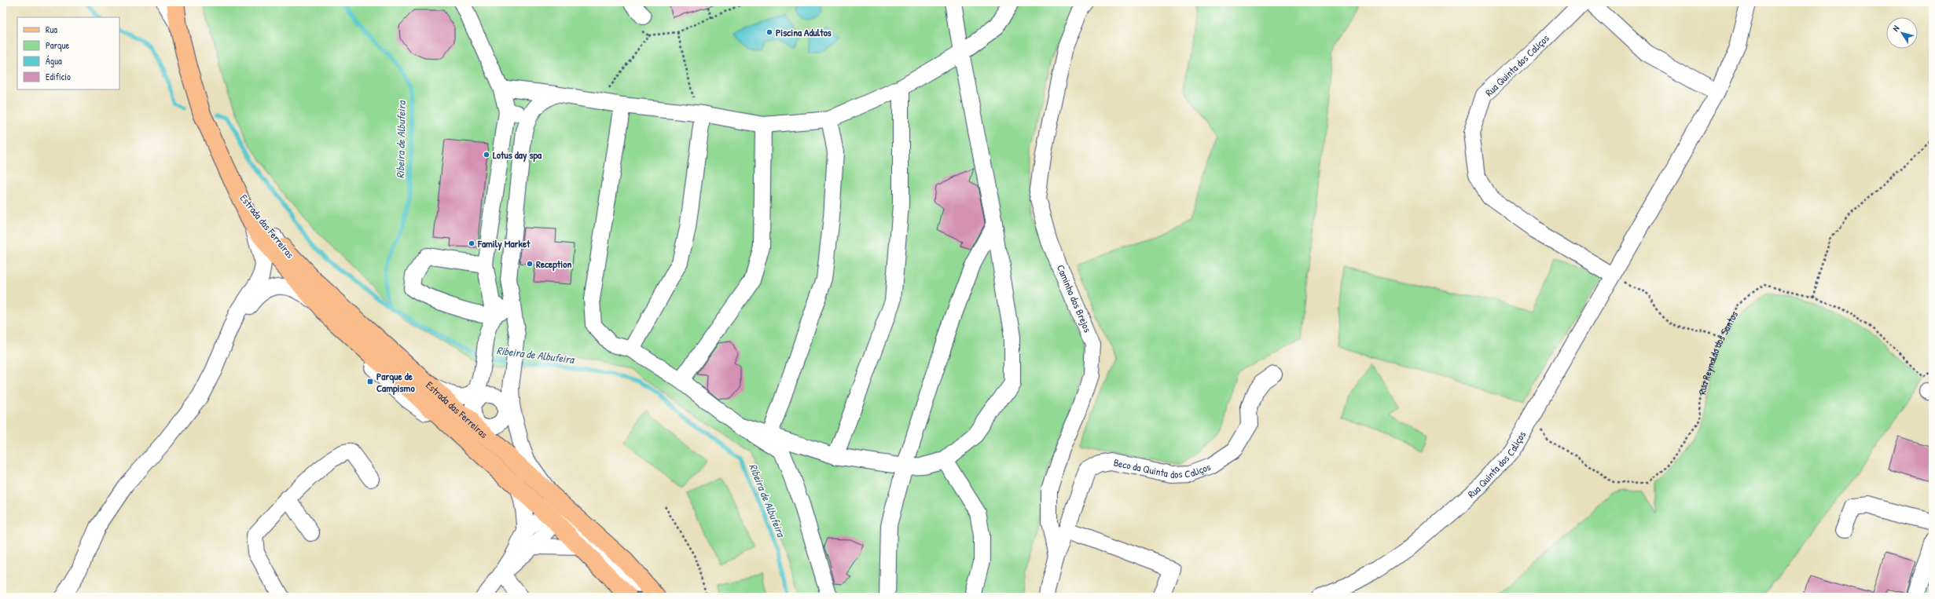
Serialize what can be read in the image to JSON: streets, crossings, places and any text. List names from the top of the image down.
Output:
{
  "streets": {
    "main road": ["Estrada das Ferreiras"],
    "street": ["Rua Quinta dos Caliços", "Caminho dos Brejos", "Beco da Quinta dos Caliços"],
    "path": ["Rua Reynaldo dos Santos"]
  },
  "crossings": [
    ["Rua Quinta dos Caliços", "Rua Reynaldo dos Santos"],
    ["Caminho dos Brejos", "Beco da Quinta dos Caliços"]
  ],
  "water": ["Ribeira de Albufeira"],
  "places": {
    "other": [
      "Piscina Adultos",
      "Lotus day spa",
      "Family Market",
      "Reception"
    ],
    "transit": ["Parque de Campismo"]
  },
  "legend": [
    "Rua",
    "Parque",
    "Água",
    "Edifício"
  ],
  "north": "top left"
}
